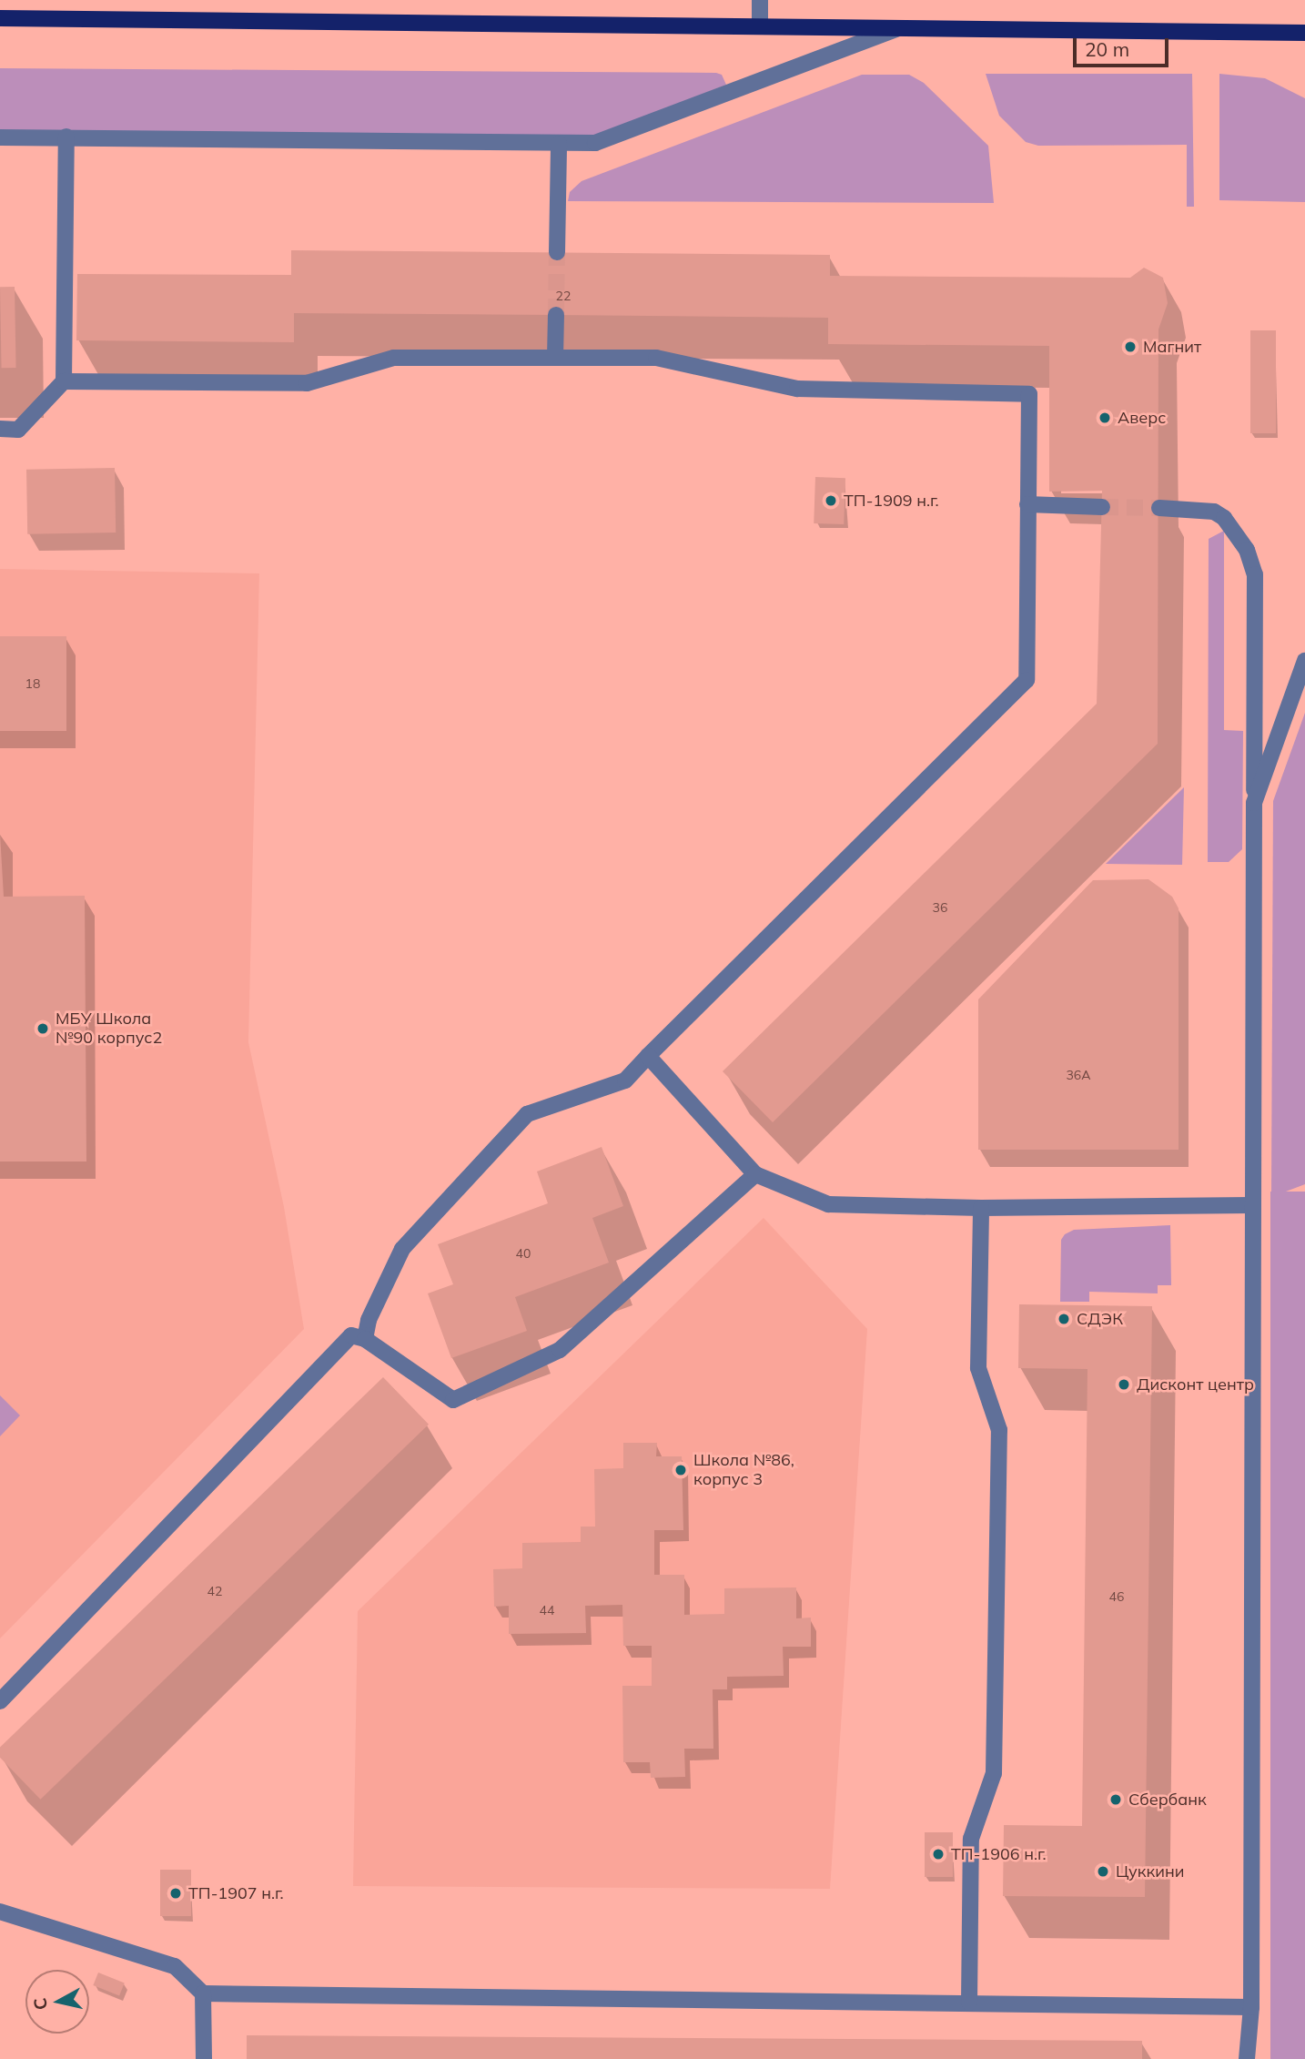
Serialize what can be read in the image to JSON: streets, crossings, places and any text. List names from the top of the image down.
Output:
{
  "places": [
    "Магнит",
    "Аверс",
    "ТП-1909 н.г.",
    "МБУ Школа №90 корпус2",
    "СДЭК",
    "Дисконт центр",
    "Школа №86, корпус 3",
    "Сбербанк",
    "ТП-1906 н.г.",
    "Цуккини",
    "ТП-1907 н.г."
  ],
  "house_numbers": [
    "22",
    "18",
    "36",
    "36А",
    "40",
    "42",
    "46",
    "44"
  ],
  "scale_bar": "20 m",
  "north": "left"
}
